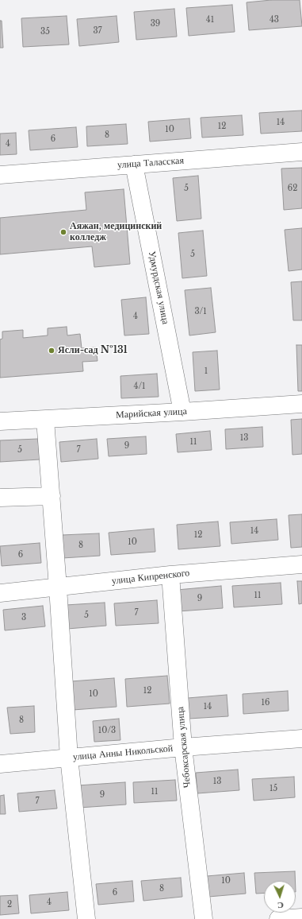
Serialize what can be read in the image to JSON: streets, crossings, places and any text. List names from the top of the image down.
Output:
{
  "streets": {
    "street": [
      "улица Таласская",
      "Удмурдская улица",
      "Марийская улица",
      "улица Кипренского",
      "Чебоксарская улица",
      "улица Анны Никольской"
    ]
  },
  "crossings": [
    ["улица Таласская", "Удмурдская улица"],
    ["Удмурдская улица", "Марийская улица"],
    ["улица Кипренского", "Чебоксарская улица"],
    ["Чебоксарская улица", "улица Анны Никольской"]
  ],
  "places": ["Аяжан, медицинский колледж", "Ясли-сад №131"],
  "house_numbers": [
    "41",
    "43",
    "39",
    "37",
    "35",
    "14",
    "12",
    "10",
    "8",
    "6",
    "4",
    "5",
    "62",
    "5",
    "3/1",
    "4",
    "1",
    "4/1",
    "13",
    "11",
    "9",
    "5",
    "7",
    "14",
    "12",
    "10",
    "8",
    "6",
    "11",
    "9",
    "7",
    "5",
    "3",
    "12",
    "10",
    "16",
    "14",
    "8",
    "10/3",
    "13",
    "15",
    "11",
    "9",
    "7",
    "10",
    "8",
    "6",
    "4",
    "2"
  ],
  "north": "bottom"
}
